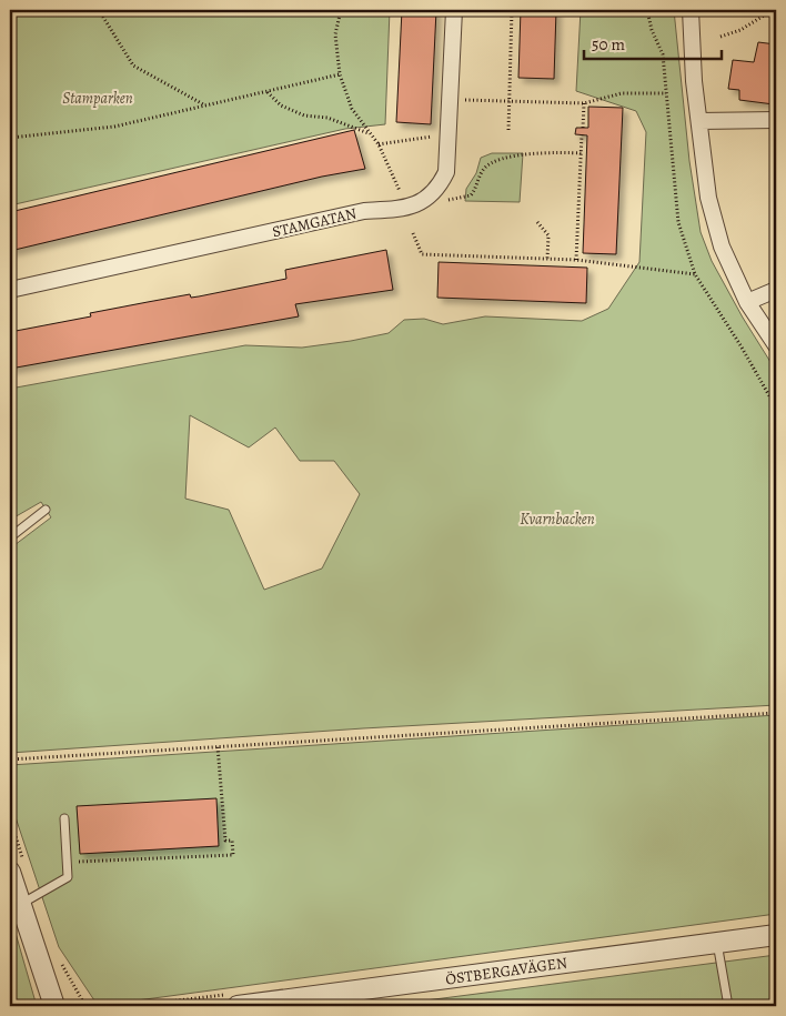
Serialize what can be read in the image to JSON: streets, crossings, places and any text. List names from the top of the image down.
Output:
{
  "streets": {
    "street": ["STAMGATAN", "ÖSTBERGAVÄGEN"]
  },
  "parks": ["Stamparken", "Kvarnbacken"],
  "scale_bar": "50 m"
}
